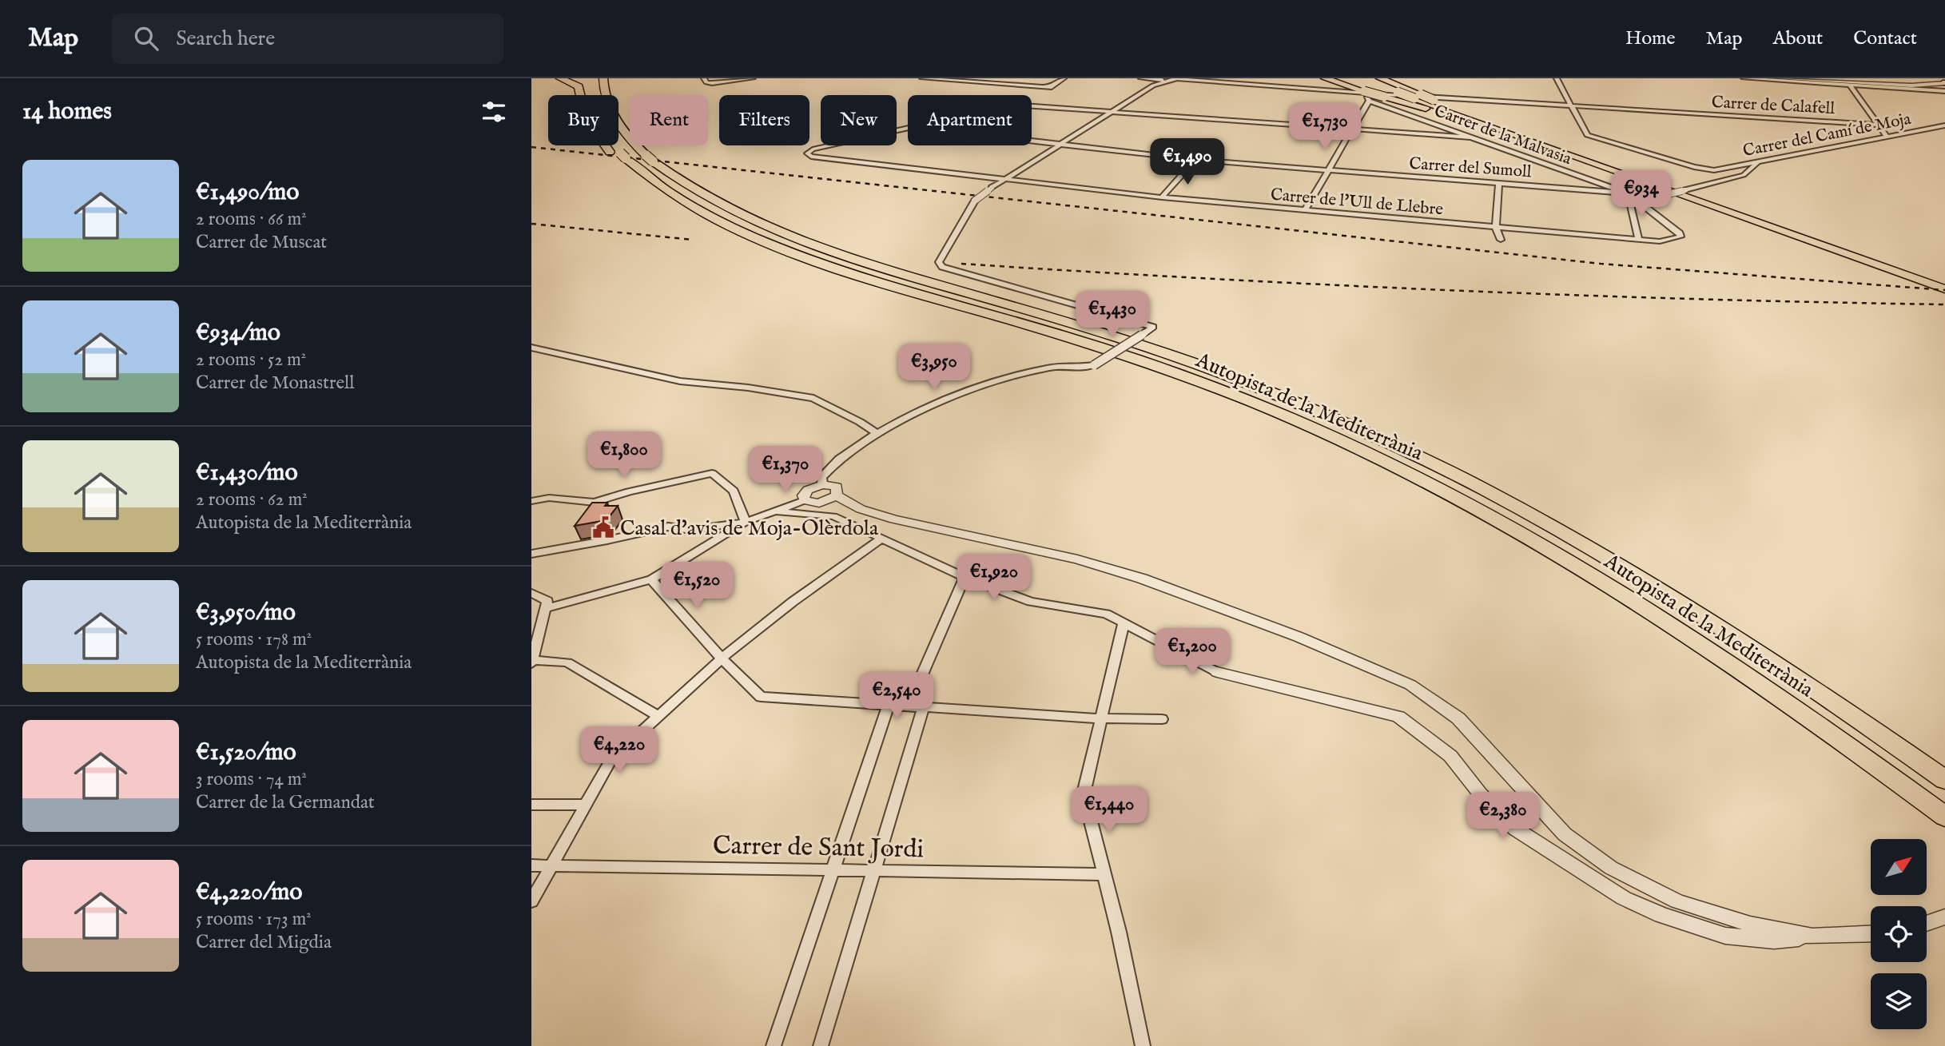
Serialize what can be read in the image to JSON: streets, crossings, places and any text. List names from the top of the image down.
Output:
{
  "streets": {
    "highway": ["Autopista de la Mediterrània"],
    "street": [
      "Carrer de Calafell",
      "Carrer de la Malvasia",
      "Carrer del Camí de Moja",
      "Carrer del Sumoll",
      "Carrer de l'Ull de Llebre",
      "Carrer de Sant Jordi"
    ]
  },
  "crossings": [
    ["Carrer de Calafell", "Carrer del Camí de Moja"],
    ["Carrer de la Malvasia", "Carrer del Sumoll"]
  ],
  "places": {
    "public building": ["Casal d'avis de Moja-Olèrdola"]
  },
  "north": "top right",
  "page": {
    "header": "Map",
    "search": "Search here",
    "nav": [
      "Home",
      "Map",
      "About",
      "Contact"
    ],
    "heading": "14 homes",
    "chip": [
      "Buy",
      "Rent",
      "Filters",
      "New",
      "Apartment"
    ],
    "price": [
      "€1,730",
      "€1,490",
      "€934",
      "€1,430",
      "€3,950",
      "€1,800",
      "€1,370",
      "€1,920",
      "€1,520",
      "€1,200",
      "€2,540",
      "€4,220",
      "€1,440",
      "€2,380"
    ],
    "list": [
      {
        "name": "€1,490/mo",
        "note": "2 rooms · 66 m² · Carrer de Muscat"
      },
      {
        "name": "€934/mo",
        "note": "2 rooms · 52 m² · Carrer de Monastrell"
      },
      {
        "name": "€1,430/mo",
        "note": "2 rooms · 62 m² · Autopista de la Mediterrània"
      },
      {
        "name": "€3,950/mo",
        "note": "5 rooms · 178 m² · Autopista de la Mediterrània"
      },
      {
        "name": "€1,520/mo",
        "note": "3 rooms · 74 m² · Carrer de la Germandat"
      },
      {
        "name": "€4,220/mo",
        "note": "5 rooms · 173 m² · Carrer del Migdia"
      }
    ]
  }
}
